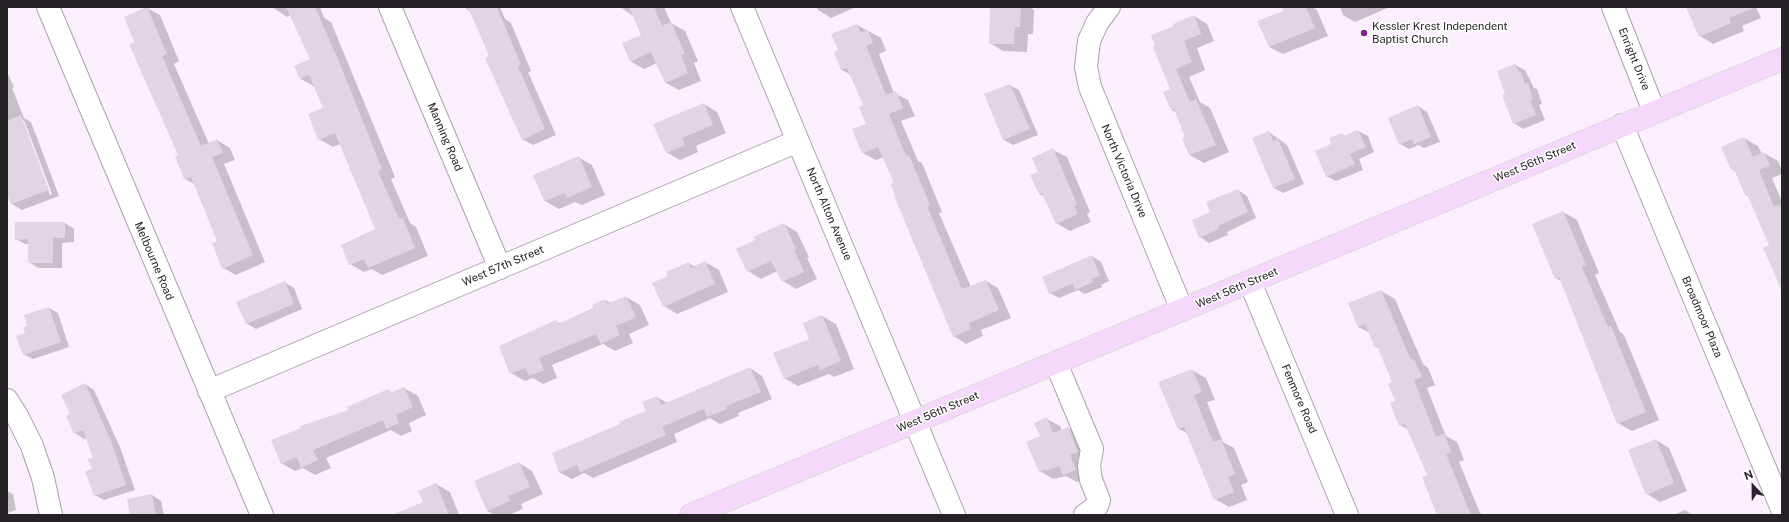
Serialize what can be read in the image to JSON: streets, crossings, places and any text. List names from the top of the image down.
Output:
{
  "streets": {
    "main road": ["West 56th Street"],
    "street": [
      "Enright Drive",
      "Manning Road",
      "North Victoria Drive",
      "North Alton Avenue",
      "Melbourne Road",
      "West 57th Street",
      "Broadmoor Plaza",
      "Fenmore Road"
    ]
  },
  "crossings": [
    ["Enright Drive", "West 56th Street"],
    ["Manning Road", "West 57th Street"],
    ["West 56th Street", "North Victoria Drive"],
    ["West 56th Street", "North Alton Avenue"],
    ["West 56th Street", "Broadmoor Plaza"],
    ["West 56th Street", "Fenmore Road"],
    ["North Alton Avenue", "West 57th Street"],
    ["Melbourne Road", "West 57th Street"]
  ],
  "places": ["Kessler Krest Independent Baptist Church"],
  "north": "top"
}
